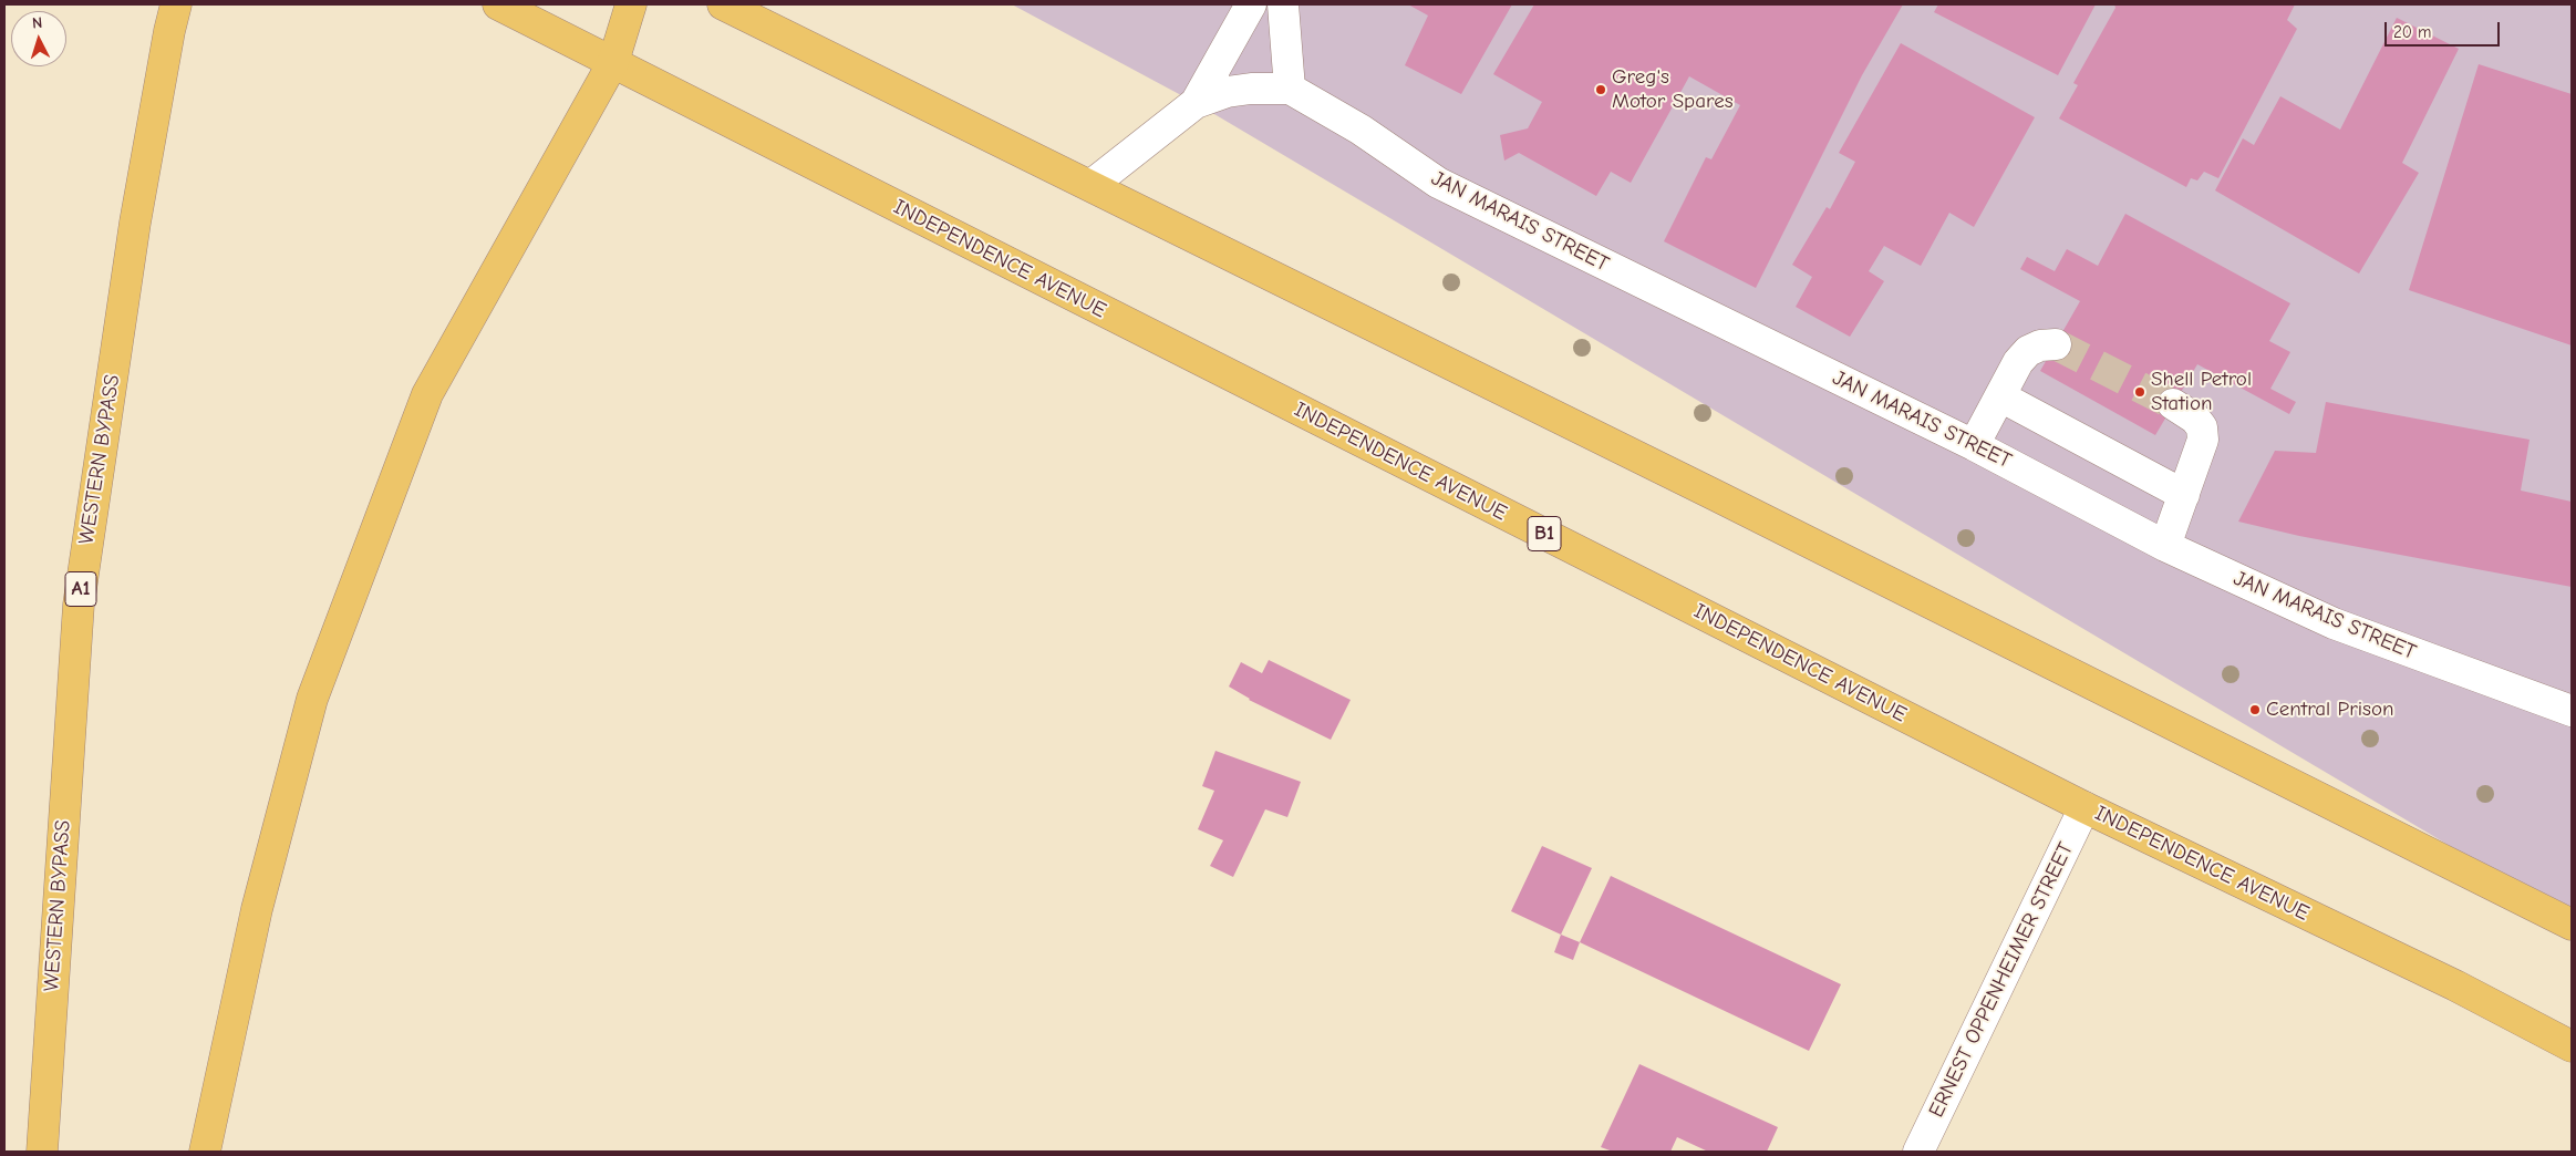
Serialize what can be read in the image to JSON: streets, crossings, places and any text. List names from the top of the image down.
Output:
{
  "streets": {
    "main road": [
      "INDEPENDENCE AVENUE",
      "WESTERN BYPASS",
      "B1",
      "A1"
    ],
    "street": ["JAN MARAIS STREET", "ERNEST OPPENHEIMER STREET"]
  },
  "crossings": [
    ["INDEPENDENCE AVENUE", "ERNEST OPPENHEIMER STREET"]
  ],
  "places": ["Greg's Motor Spares", "Shell Petrol Station", "Central Prison"],
  "scale_bar": "20 m",
  "north": "top"
}
